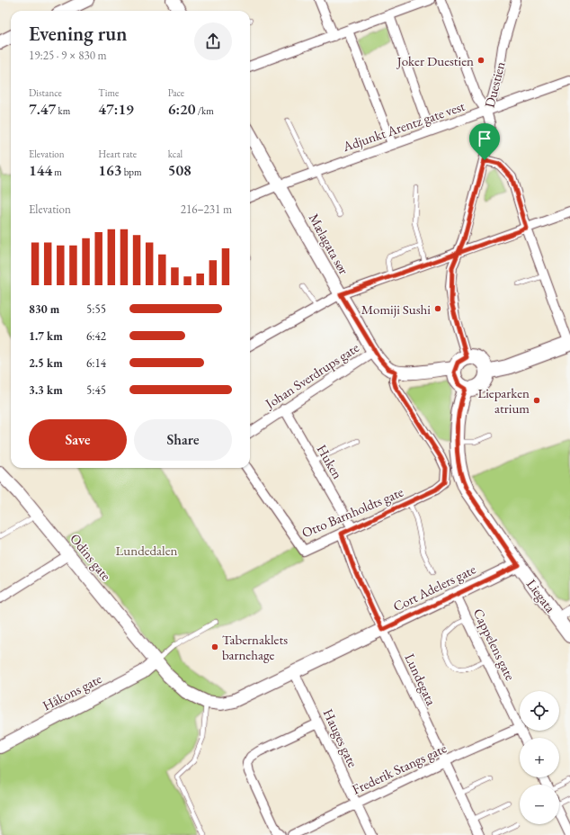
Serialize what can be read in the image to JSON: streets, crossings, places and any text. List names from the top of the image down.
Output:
{
  "streets": {
    "main road": ["Liegata"],
    "street": [
      "Duestien",
      "Adjunkt Arentz gate vest",
      "Mælagata sør",
      "Johan Sverdrups gate",
      "Huken",
      "Otto Barnholdts gate",
      "Odins gate",
      "Cort Adelers gate",
      "Cappelens gate",
      "Lundegata",
      "Håkons gate",
      "Hauges gate",
      "Frederik Stangs gate"
    ]
  },
  "crossings": [
    ["Duestien", "Adjunkt Arentz gate vest"],
    ["Adjunkt Arentz gate vest", "Mælagata sør"],
    ["Mælagata sør", "Johan Sverdrups gate"],
    ["Mælagata sør", "Otto Barnholdts gate"],
    ["Johan Sverdrups gate", "Huken"],
    ["Huken", "Otto Barnholdts gate"],
    ["Otto Barnholdts gate", "Lundegata"],
    ["Odins gate", "Cort Adelers gate"],
    ["Odins gate", "Håkons gate"],
    ["Cort Adelers gate", "Liegata"],
    ["Cort Adelers gate", "Cappelens gate"],
    ["Cort Adelers gate", "Lundegata"],
    ["Cort Adelers gate", "Håkons gate"],
    ["Cort Adelers gate", "Hauges gate"],
    ["Cappelens gate", "Frederik Stangs gate"],
    ["Lundegata", "Frederik Stangs gate"],
    ["Hauges gate", "Frederik Stangs gate"]
  ],
  "parks": ["Lundedalen"],
  "places": [
    "Joker Duestien",
    "Momiji Sushi",
    "Lieparken atrium",
    "Tabernaklets barnehage"
  ],
  "page": {
    "heading": ["Evening run", "19:25 · 9 × 830 m"],
    "stats": [
      ["Distance", "7.47 km"],
      ["Time", "47:19"],
      ["Pace", "6:20 /km"],
      ["Elevation", "144 m"],
      ["Heart rate", "163 bpm"],
      ["kcal", "508"]
    ],
    "chart": ["Elevation", "216–231 m"],
    "list": [
      {
        "name": "830 m",
        "note": "5:55"
      },
      {
        "name": "1.7 km",
        "note": "6:42"
      },
      {
        "name": "2.5 km",
        "note": "6:14"
      },
      {
        "name": "3.3 km",
        "note": "5:45"
      }
    ],
    "buttons": ["Save", "Share"],
    "map_buttons": ["+", "−"]
  }
}
